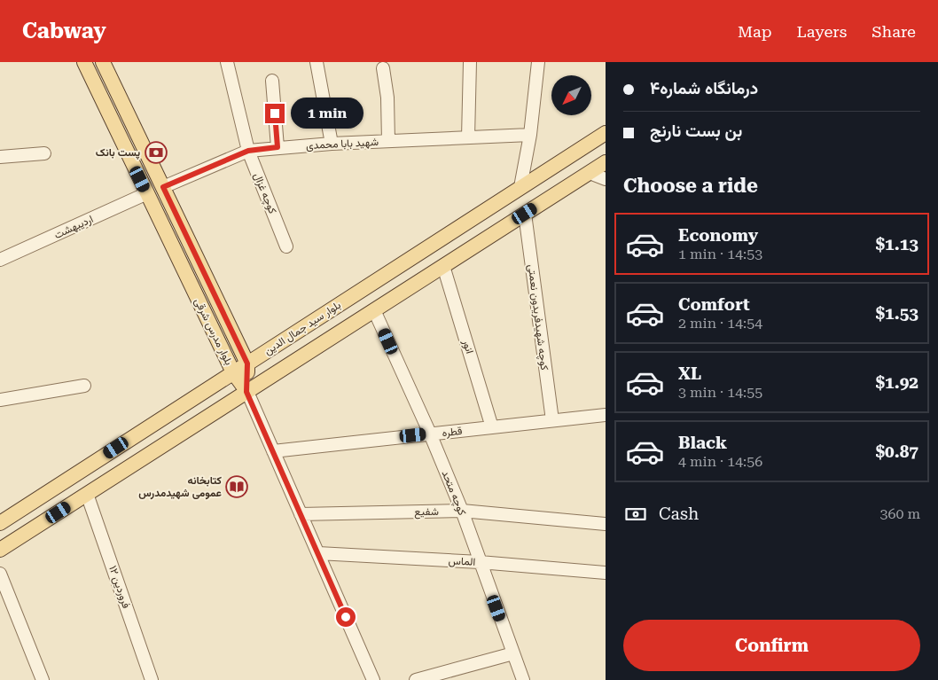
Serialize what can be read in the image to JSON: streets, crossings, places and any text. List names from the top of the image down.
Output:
{
  "streets": {
    "main road": ["بلوار سید جمال الدین", "بلوار مدرس شرقی"],
    "street": [
      "شهید بابا محمدی",
      "کوچه غزال",
      "اردیبهشت",
      "کوچه شهیدفریدون نعمتی",
      "انور",
      "قطره",
      "کوچه متحد",
      "شفیع",
      "الماس",
      "۱۲ فروردین"
    ]
  },
  "crossings": [
    ["شهید بابا محمدی", "کوچه غزال"],
    ["شهید بابا محمدی", "بلوار مدرس شرقی"],
    ["اردیبهشت", "بلوار مدرس شرقی"],
    ["کوچه شهیدفریدون نعمتی", "قطره"],
    ["بلوار سید جمال الدین", "بلوار مدرس شرقی"],
    ["انور", "قطره"],
    ["قطره", "کوچه متحد"],
    ["کوچه متحد", "شفیع"],
    ["کوچه متحد", "الماس"]
  ],
  "places": {
    "bank": ["پست بانک"],
    "library": ["کتابخانه عمومی شهیدمدرس"]
  },
  "north": "bottom left",
  "page": {
    "header": "Cabway",
    "nav": ["Map", "Layers", "Share"],
    "banner": ["درمانگاه شماره۴", "بن بست نارنج"],
    "bubble": "1 min",
    "heading": "Choose a ride",
    "list": [
      {
        "name": "Economy",
        "note": "1 min · 14:53",
        "value": "$1.13"
      },
      {
        "name": "Comfort",
        "note": "2 min · 14:54",
        "value": "$1.53"
      },
      {
        "name": "XL",
        "note": "3 min · 14:55",
        "value": "$1.92"
      },
      {
        "name": "Black",
        "note": "4 min · 14:56",
        "value": "$0.87"
      }
    ],
    "pay": ["Cash", "360 m"],
    "buttons": "Confirm"
  }
}
